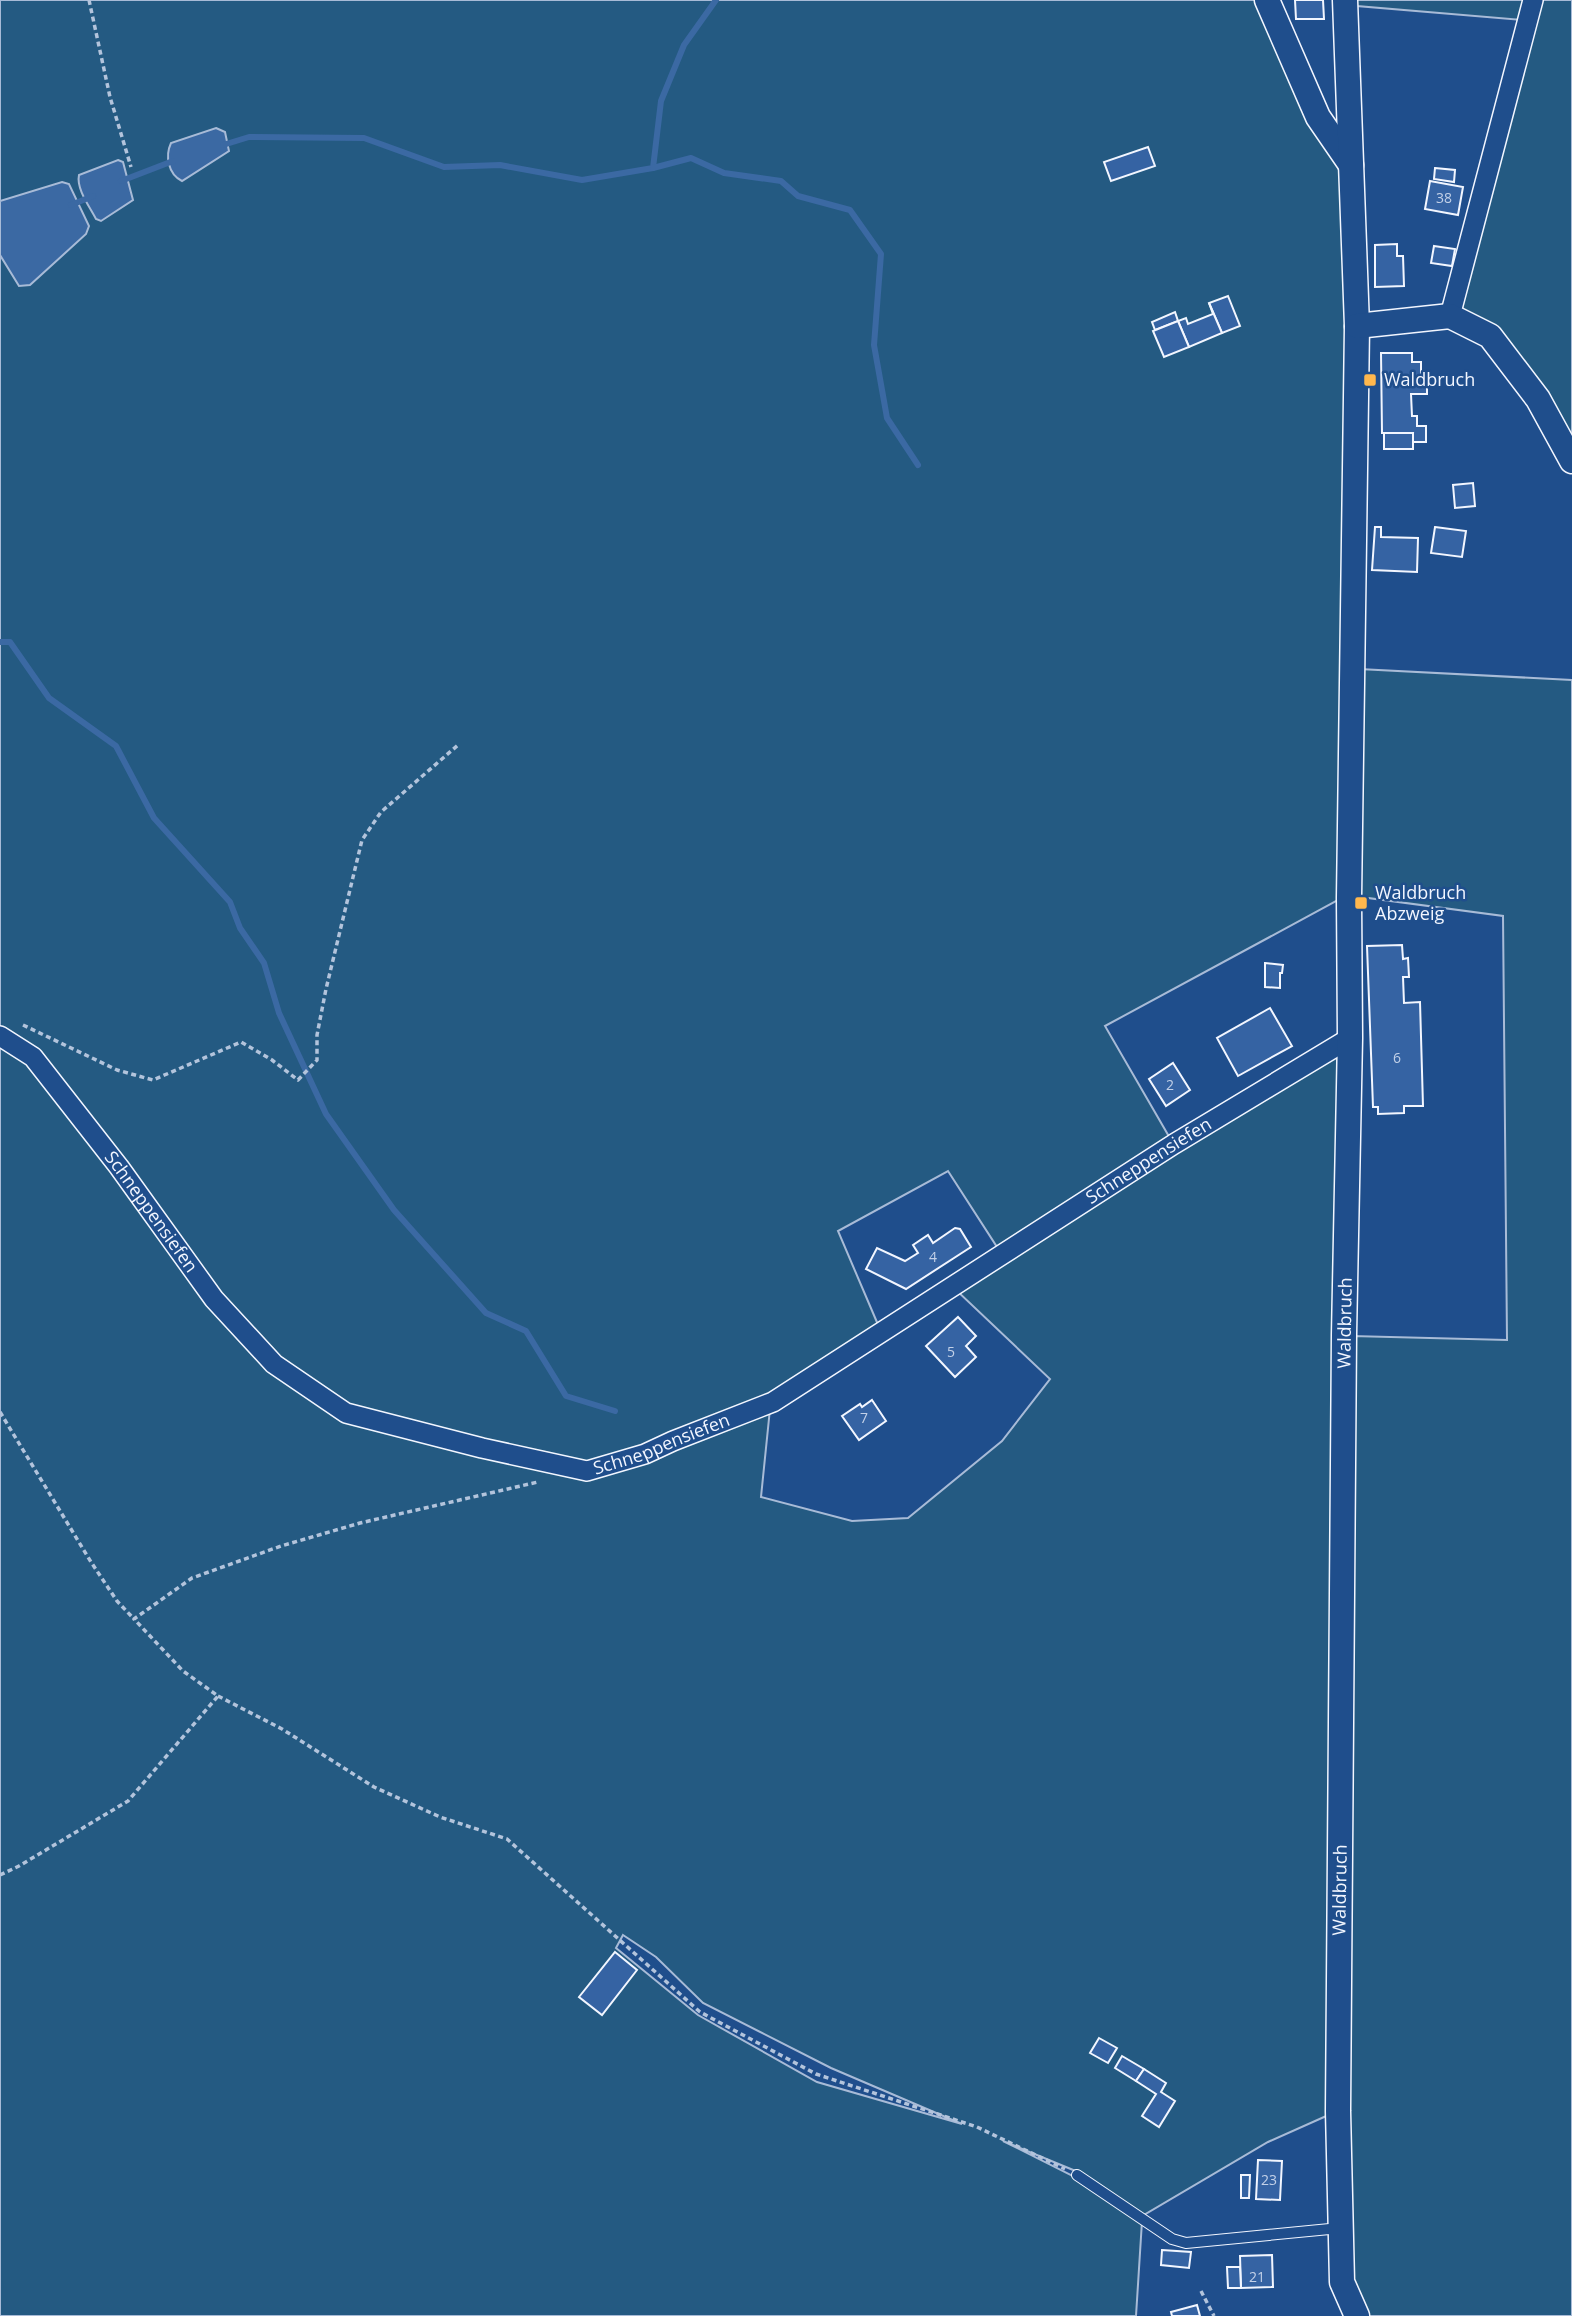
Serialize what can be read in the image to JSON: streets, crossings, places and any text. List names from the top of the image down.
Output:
{
  "streets": {
    "street": ["Schneppensiefen", "Waldbruch"]
  },
  "crossings": [
    ["Schneppensiefen", "Waldbruch"]
  ],
  "places": {
    "transit": ["Waldbruch", "Waldbruch Abzweig"]
  },
  "house_numbers": [
    "38",
    "6",
    "2",
    "4",
    "5",
    "7",
    "23",
    "21"
  ]
}
